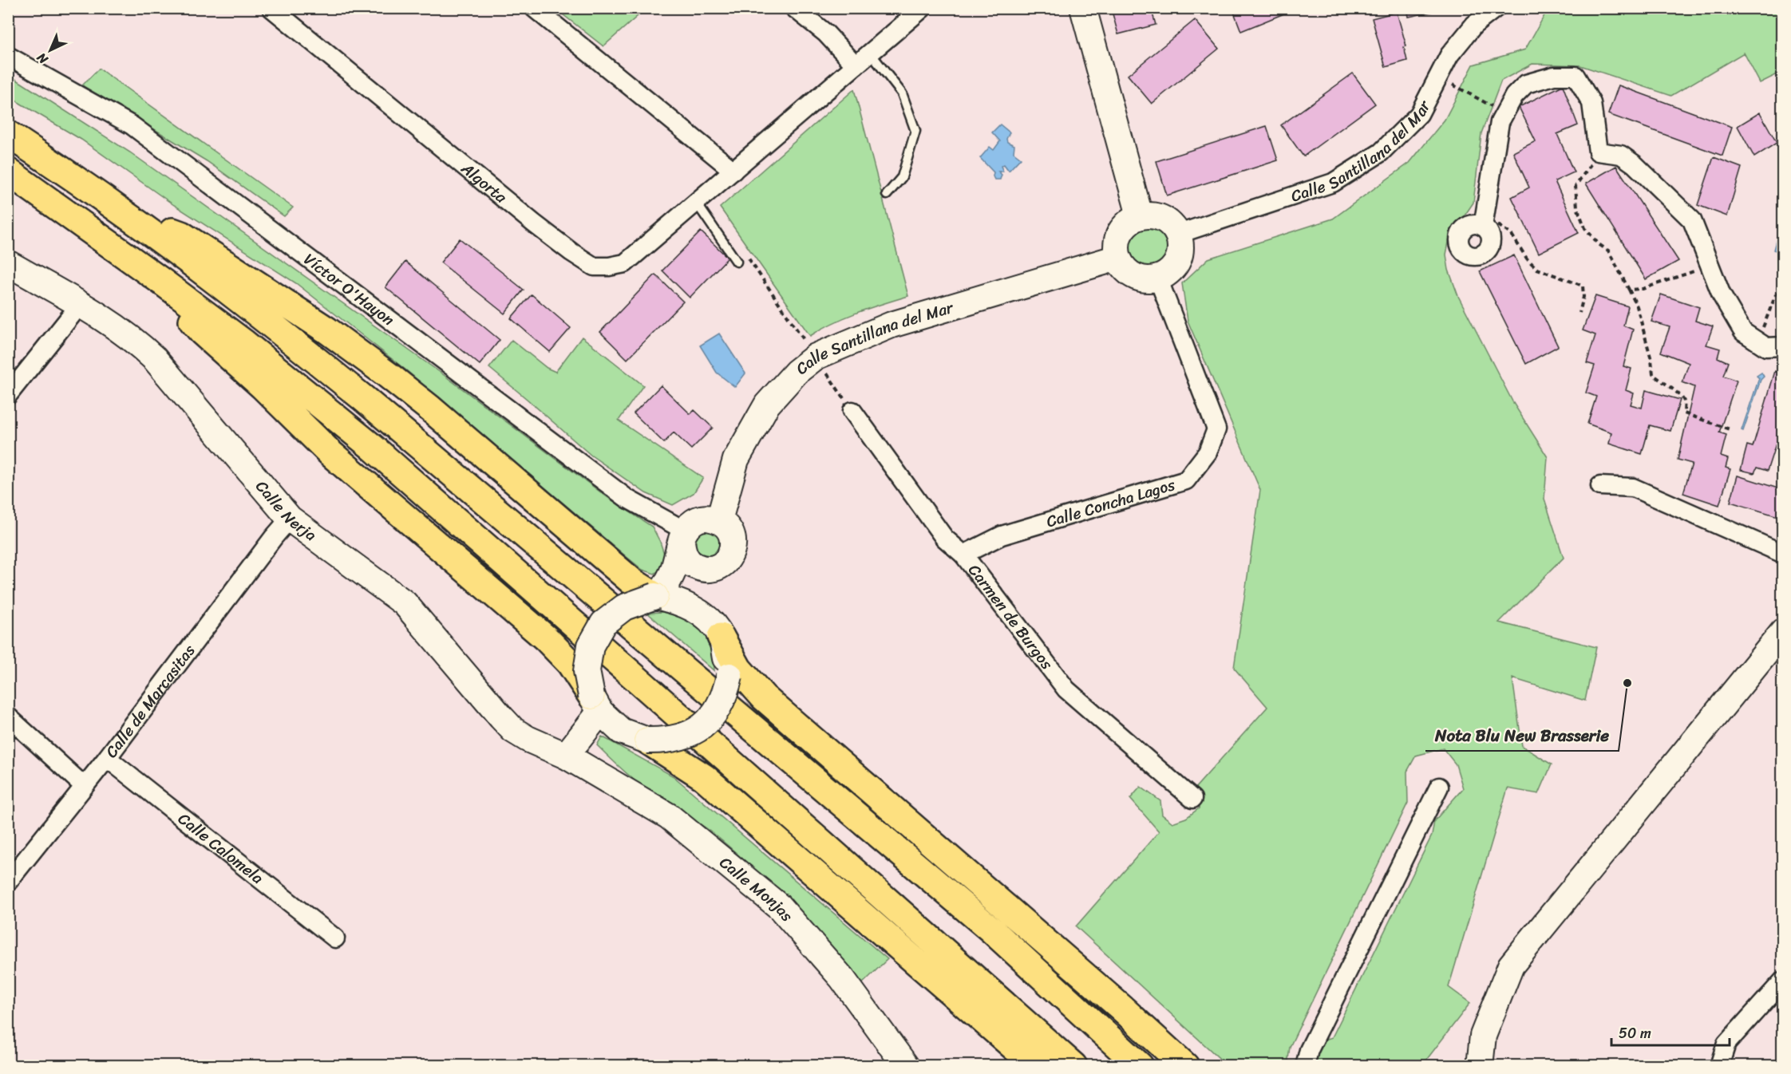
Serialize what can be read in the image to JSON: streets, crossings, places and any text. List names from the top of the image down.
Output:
{
  "streets": {
    "street": [
      "Calle Santillana del Mar",
      "Algorta",
      "Víctor O'Hayon",
      "Calle Concha Lagos",
      "Calle Nerja",
      "Carmen de Burgos",
      "Calle de Marcasitas",
      "Calle Calomela",
      "Calle Monjas"
    ]
  },
  "crossings": [
    ["Calle Santillana del Mar", "Víctor O'Hayon"],
    ["Calle Santillana del Mar", "Calle Concha Lagos"],
    ["Calle Concha Lagos", "Carmen de Burgos"],
    ["Calle Nerja", "Calle de Marcasitas"],
    ["Calle Nerja", "Calle Monjas"],
    ["Calle de Marcasitas", "Calle Calomela"]
  ],
  "places": ["Nota Blu New Brasserie"],
  "scale_bar": "50 m",
  "north": "bottom left"
}
